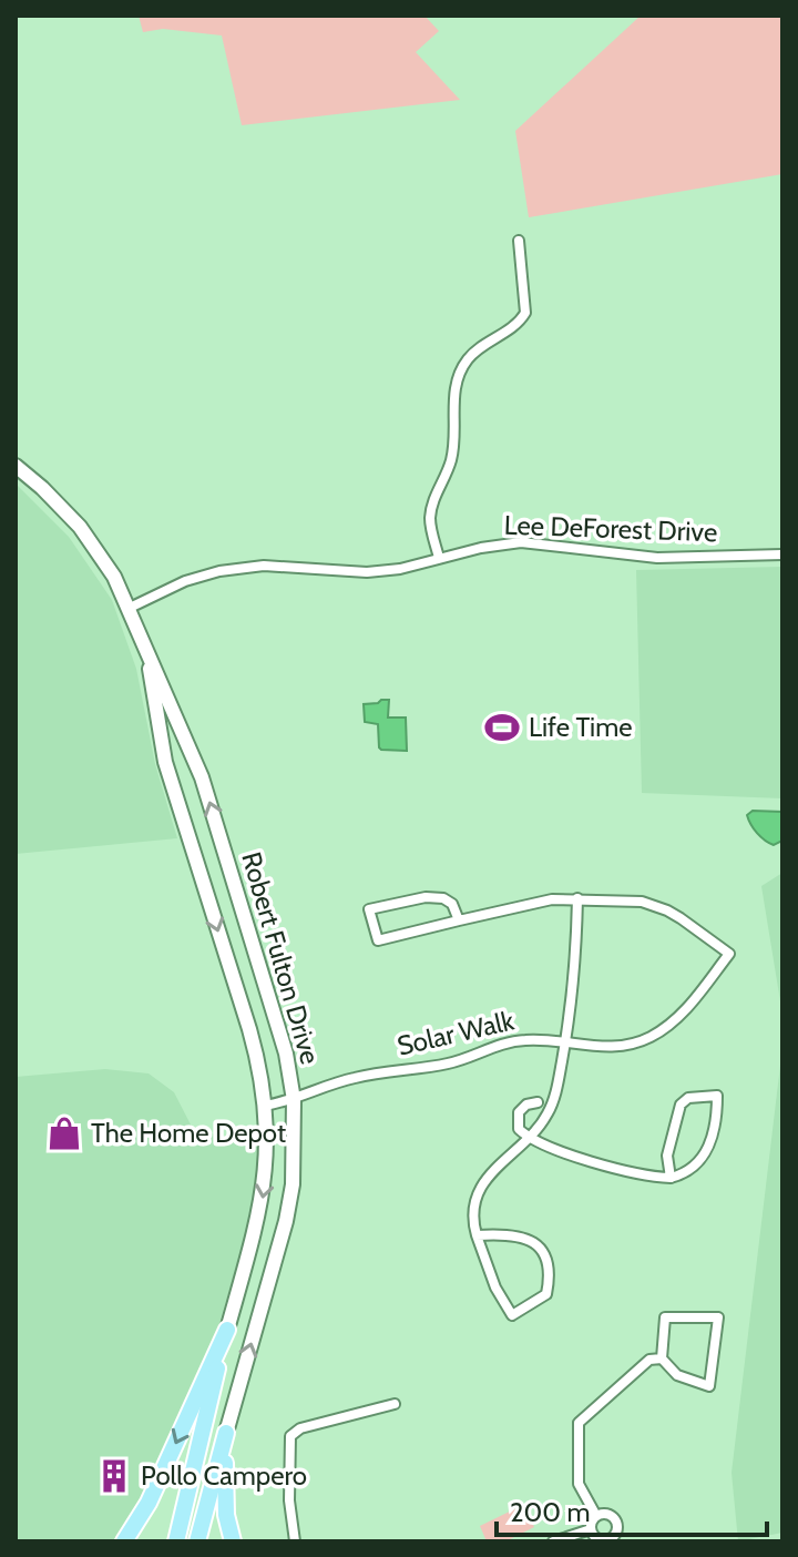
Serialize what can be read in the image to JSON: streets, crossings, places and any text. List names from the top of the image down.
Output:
{
  "streets": {
    "street": ["Lee DeForest Drive", "Robert Fulton Drive", "Solar Walk"]
  },
  "crossings": [
    ["Lee DeForest Drive", "Robert Fulton Drive"],
    ["Robert Fulton Drive", "Solar Walk"]
  ],
  "places": {
    "sports": ["Life Time"],
    "shop": ["The Home Depot"],
    "building": ["Pollo Campero"]
  },
  "scale_bar": "200 m"
}
